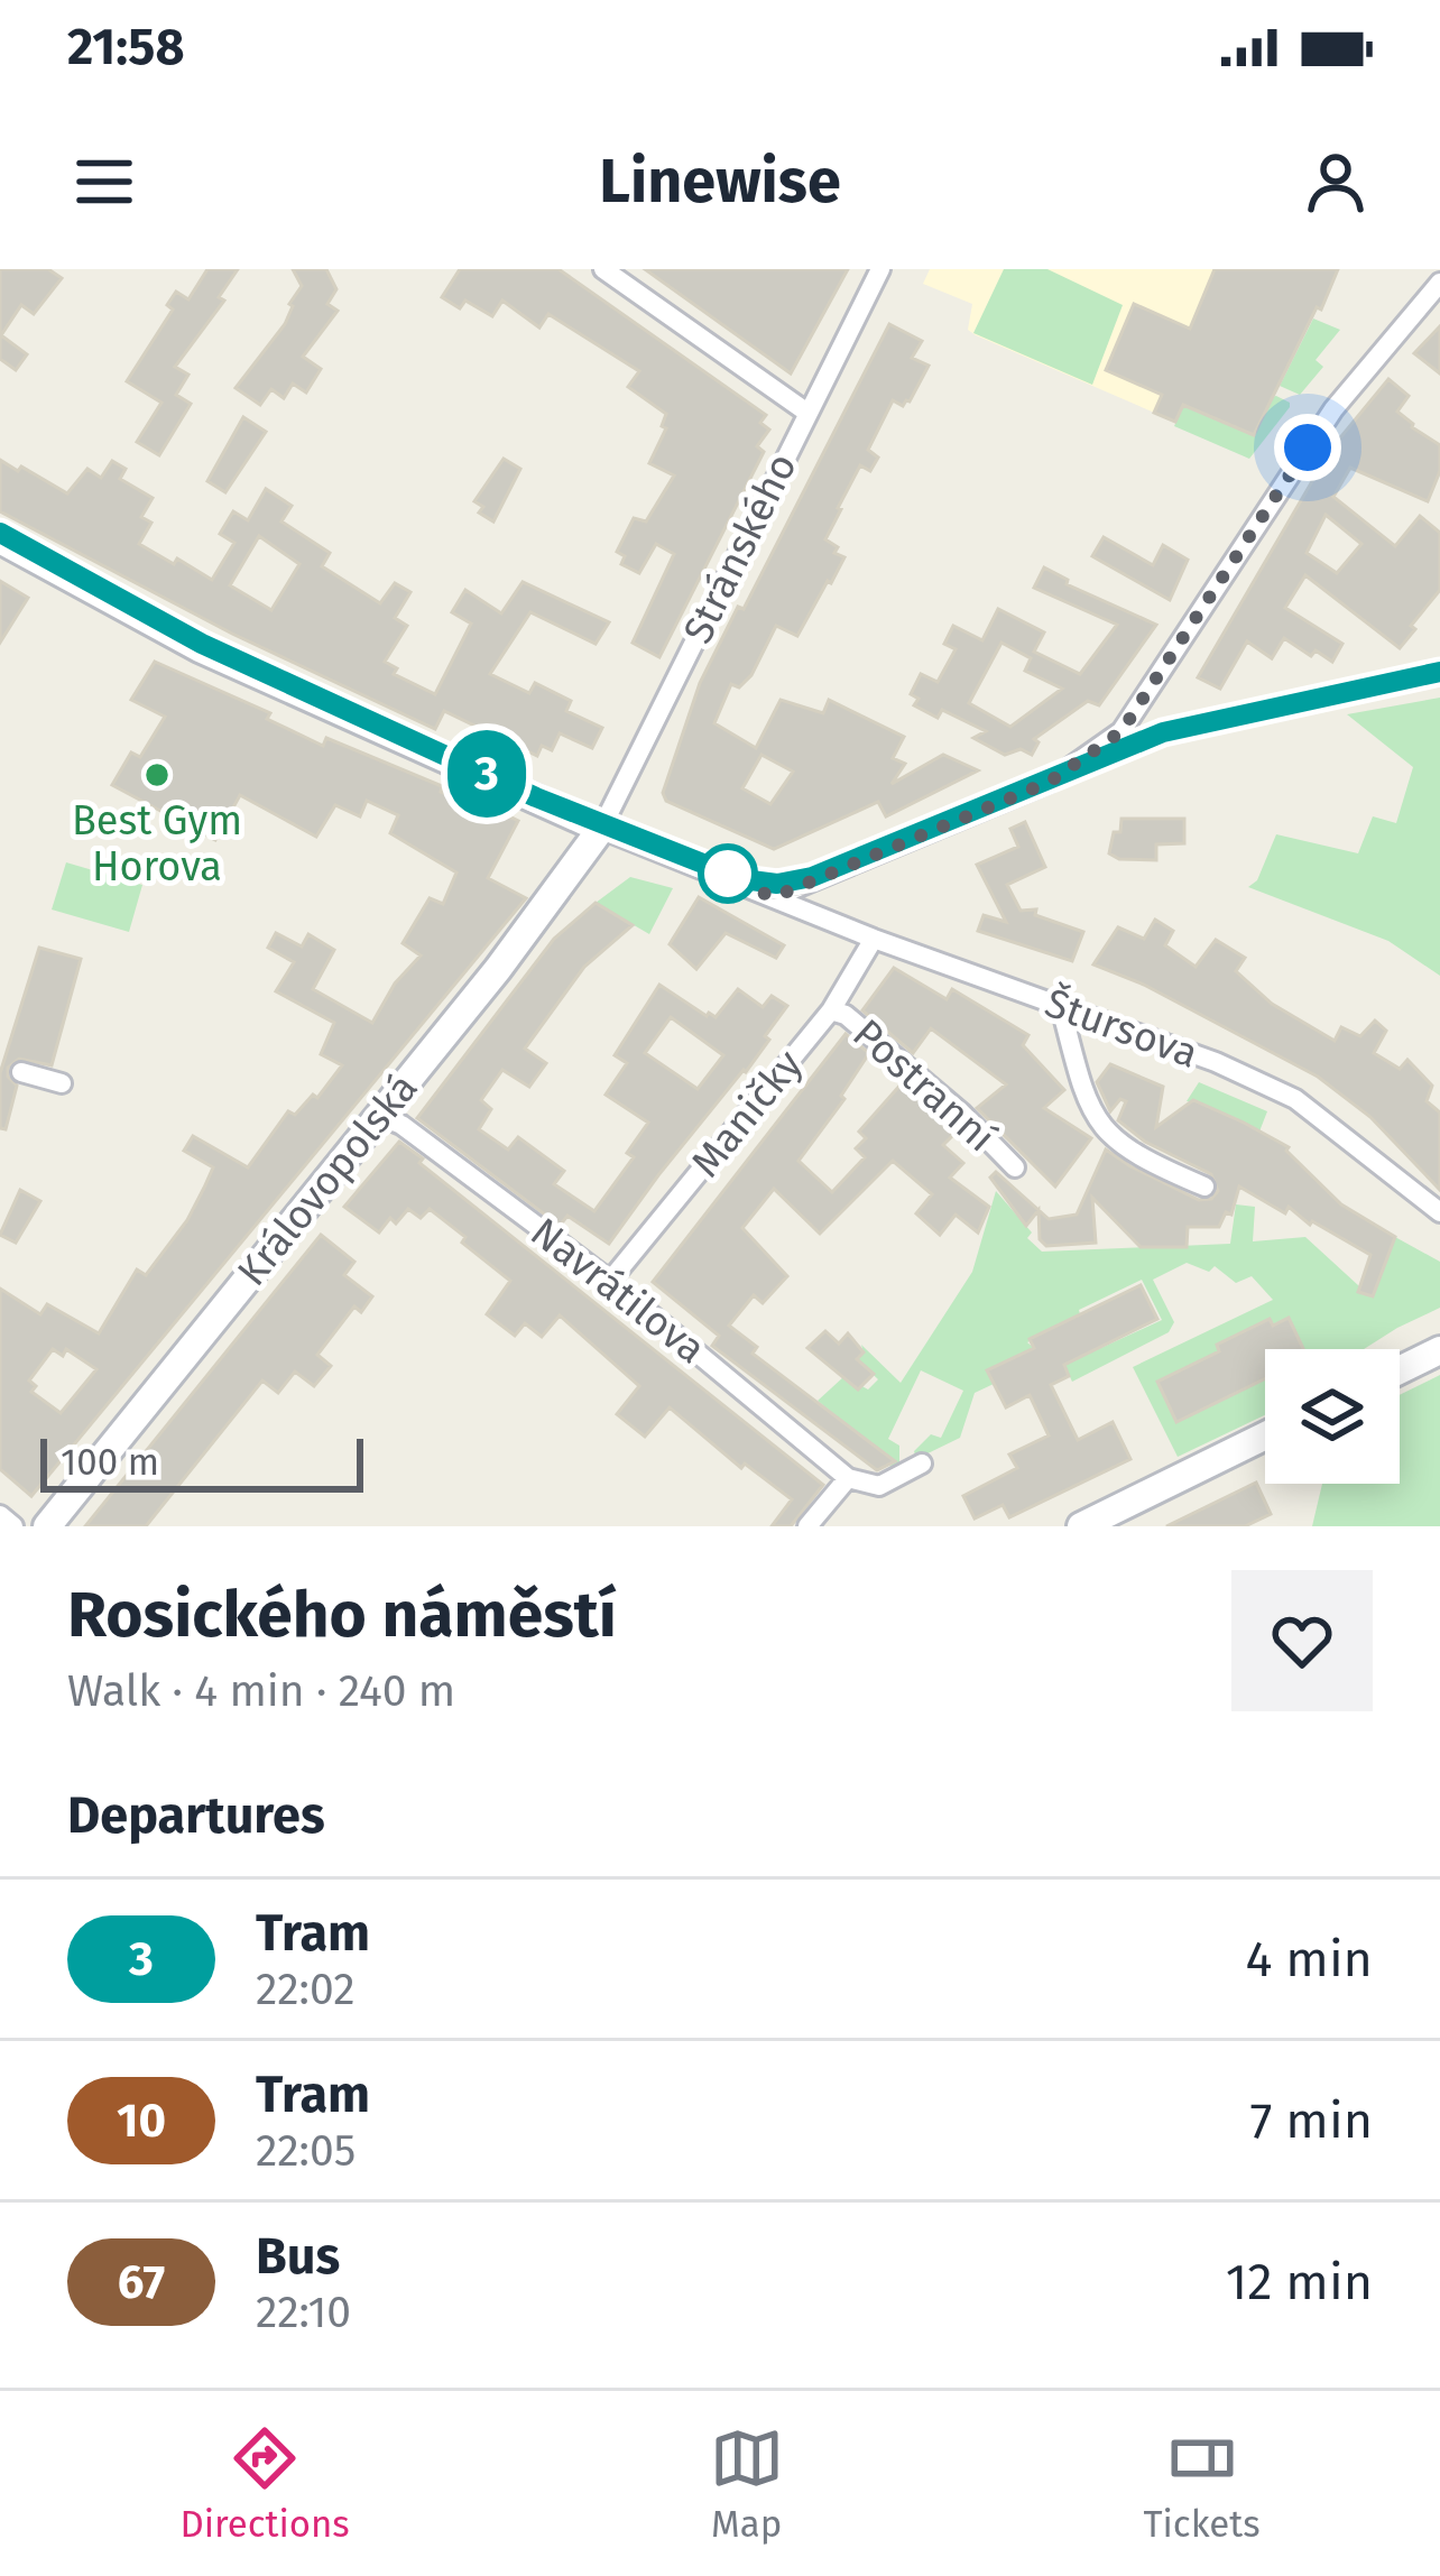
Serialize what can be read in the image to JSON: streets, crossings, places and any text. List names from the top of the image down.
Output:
{
  "streets": {
    "street": [
      "Stránského",
      "Štursova",
      "Postranní",
      "Maničky",
      "Královopolská",
      "Navrátilova"
    ]
  },
  "crossings": [
    ["Stránského", "Štursova"],
    ["Stránského", "Královopolská"],
    ["Štursova", "Maničky"],
    ["Štursova", "Královopolská"],
    ["Postranní", "Maničky"],
    ["Maničky", "Navrátilova"],
    ["Královopolská", "Navrátilova"]
  ],
  "places": ["Best Gym Horova"],
  "lines": ["tram line 3"],
  "scale_bar": "100 m",
  "page": {
    "status": "21:58",
    "header": "Linewise",
    "on_map": "3",
    "scale": "100 m",
    "heading": [
      ["Rosického náměstí", "Walk · 4 min · 240 m"],
      "Departures"
    ],
    "list": [
      {
        "mark": "3",
        "name": "Tram",
        "note": "22:02",
        "value": "4 min"
      },
      {
        "mark": "10",
        "name": "Tram",
        "note": "22:05",
        "value": "7 min"
      },
      {
        "mark": "67",
        "name": "Bus",
        "note": "22:10",
        "value": "12 min"
      }
    ],
    "tabs": ["Directions", "Map", "Tickets"]
  }
}
